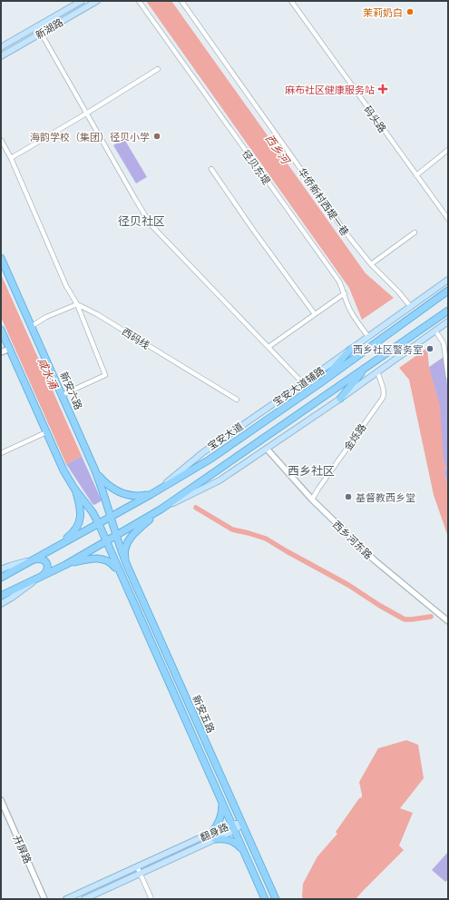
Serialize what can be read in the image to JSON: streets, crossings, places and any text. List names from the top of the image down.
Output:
{
  "streets": {
    "main road": [
      "新湖路",
      "宝安大道辅路",
      "新安六路",
      "宝安大道",
      "新安五路",
      "翻身路"
    ],
    "street": [
      "码头路",
      "径贝东堤",
      "华侨新村西堤一巷",
      "西码线",
      "金烁路",
      "西乡河东路",
      "开屏路"
    ]
  },
  "crossings": [
    ["径贝东堤", "宝安大道辅路"],
    ["华侨新村西堤一巷", "宝安大道辅路"],
    ["宝安大道辅路", "宝安大道"],
    ["新安六路", "宝安大道"],
    ["新安六路", "新安五路"],
    ["金烁路", "西乡河东路"],
    ["新安五路", "翻身路"]
  ],
  "districts": ["径贝社区", "西乡社区"],
  "water": ["西乡河", "咸水涌"],
  "places": {
    "other": [
      "茉莉奶白",
      "海韵学校（集团）径贝小学",
      "西乡社区警务室",
      "基督教西乡堂"
    ],
    "health": ["麻布社区健康服务站"]
  }
}
